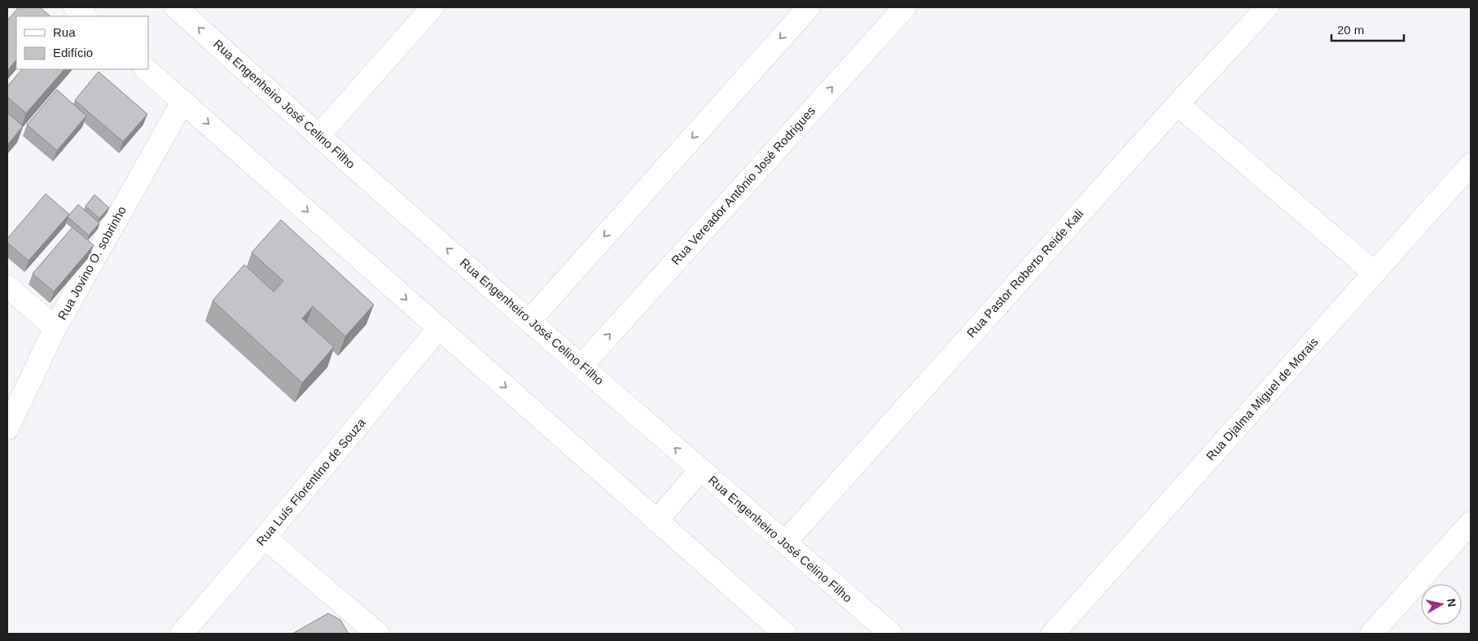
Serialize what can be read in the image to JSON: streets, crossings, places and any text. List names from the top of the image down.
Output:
{
  "streets": {
    "street": [
      "Rua Engenheiro José Celino Filho",
      "Rua Vereador Antônio José Rodrigues",
      "Rua Jovino O. sobrinho",
      "Rua Pastor Roberto Reide Kali",
      "Rua Djalma Miguel de Morais",
      "Rua Luís Florentino de Souza"
    ]
  },
  "crossings": [
    ["Rua Engenheiro José Celino Filho", "Rua Vereador Antônio José Rodrigues"],
    ["Rua Engenheiro José Celino Filho", "Rua Pastor Roberto Reide Kali"]
  ],
  "legend": ["Rua", "Edifício"],
  "scale_bar": "20 m",
  "north": "right"
}
